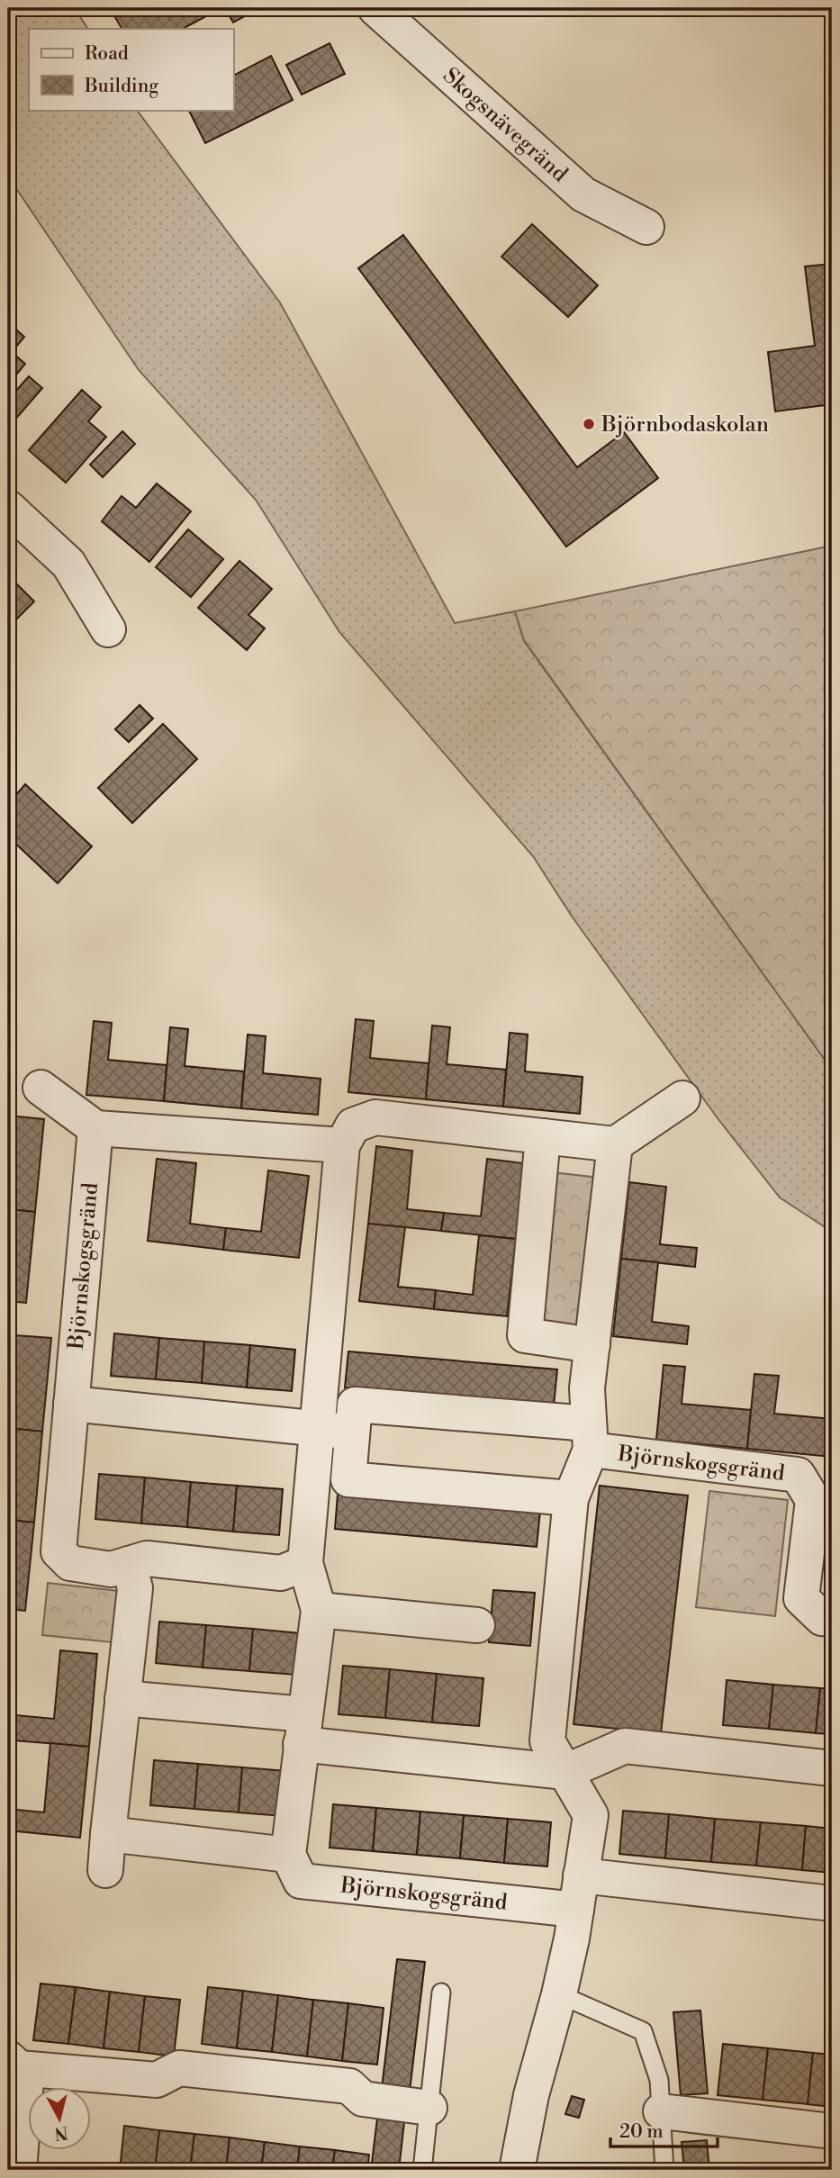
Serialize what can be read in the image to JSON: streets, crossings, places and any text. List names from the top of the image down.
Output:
{
  "streets": {
    "street": ["Skogsnävegränd", "Björnskogsgränd"]
  },
  "places": ["Björnbodaskolan"],
  "legend": ["Road", "Building"],
  "scale_bar": "20 m",
  "north": "bottom"
}
